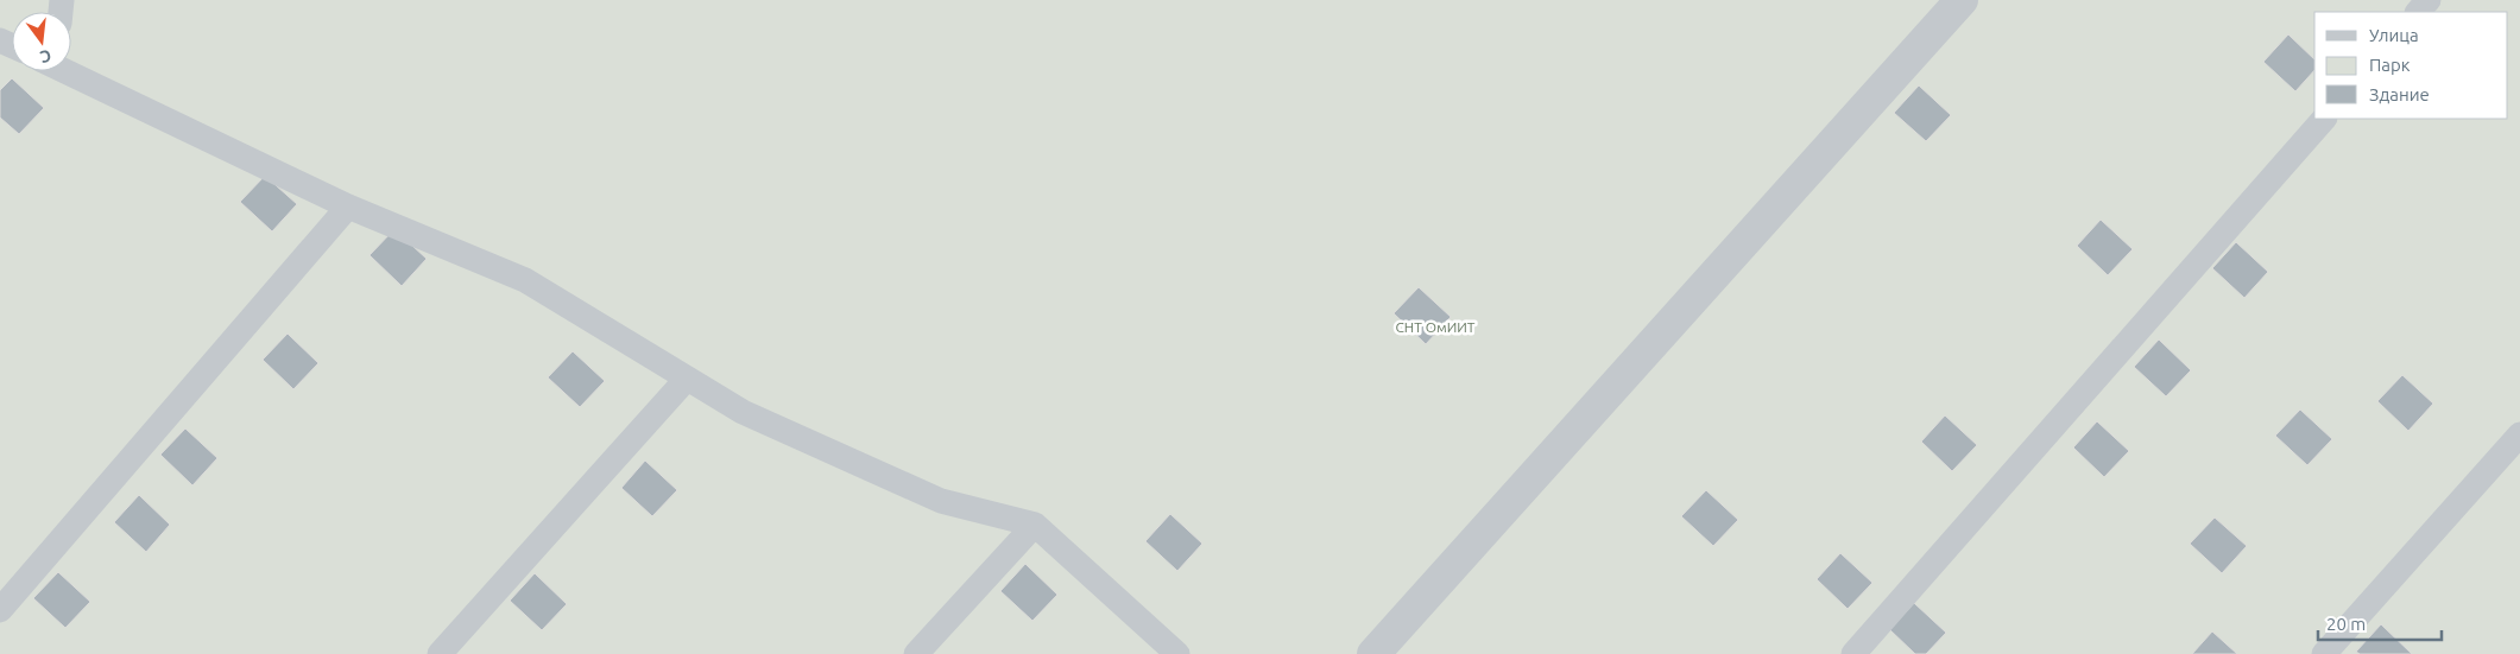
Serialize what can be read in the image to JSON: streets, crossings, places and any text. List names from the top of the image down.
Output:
{
  "parks": ["СНТ ОмИИТ"],
  "legend": ["Улица", "Парк", "Здание"],
  "scale_bar": "20 m",
  "north": "bottom"
}
